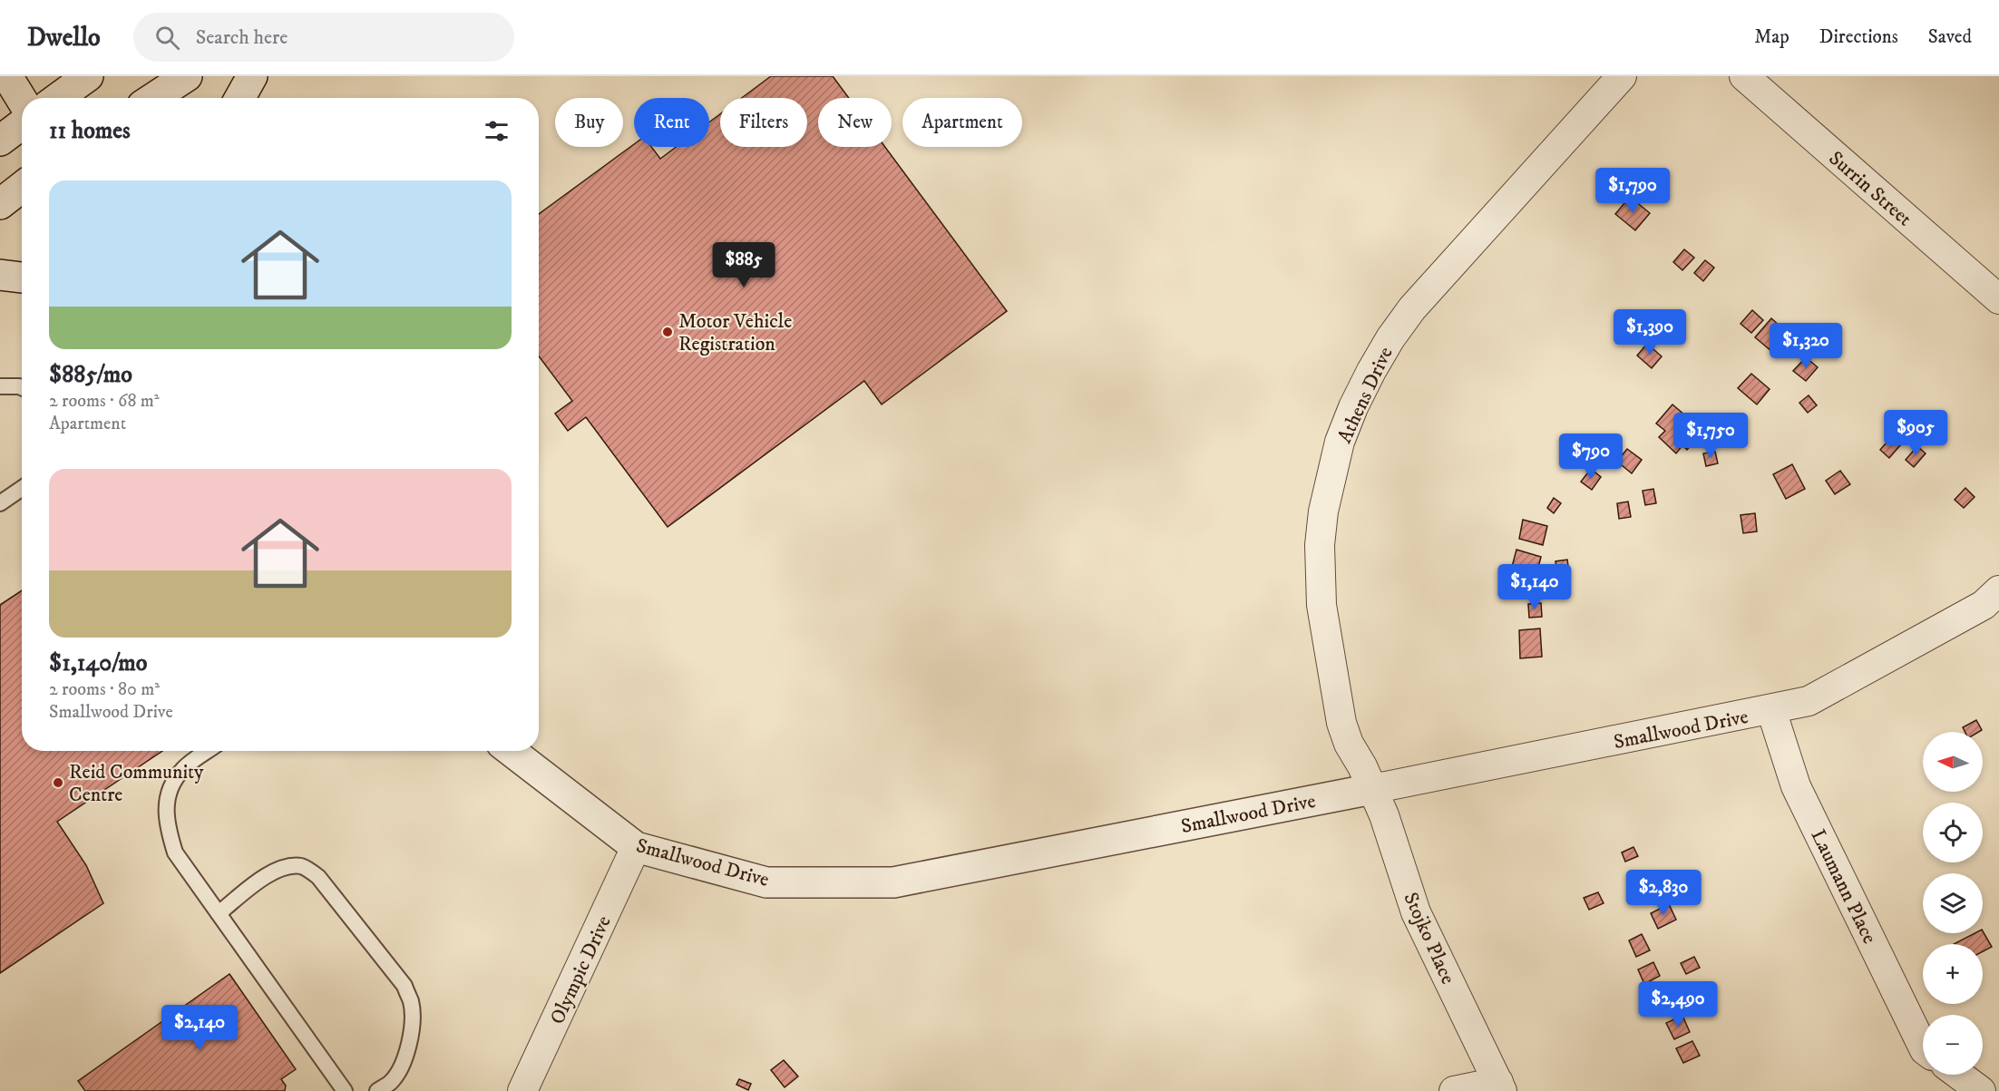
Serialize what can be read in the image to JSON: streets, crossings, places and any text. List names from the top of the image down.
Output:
{
  "streets": {
    "street": [
      "Surrin Street",
      "Athens Drive",
      "Smallwood Drive",
      "Laumann Place",
      "Stojko Place",
      "Olympic Drive"
    ]
  },
  "crossings": [
    ["Athens Drive", "Smallwood Drive"],
    ["Athens Drive", "Stojko Place"],
    ["Smallwood Drive", "Laumann Place"],
    ["Smallwood Drive", "Stojko Place"],
    ["Smallwood Drive", "Olympic Drive"]
  ],
  "places": ["Motor Vehicle Registration", "Reid Community Centre"],
  "north": "left",
  "page": {
    "header": "Dwello",
    "search": "Search here",
    "nav": ["Map", "Directions", "Saved"],
    "chip": [
      "Buy",
      "Rent",
      "Filters",
      "New",
      "Apartment"
    ],
    "heading": "11 homes",
    "list": [
      {
        "name": "$885/mo",
        "note": "2 rooms · 68 m² · Apartment"
      },
      {
        "name": "$1,140/mo",
        "note": "2 rooms · 80 m² · Smallwood Drive"
      }
    ],
    "price": [
      "$1,790",
      "$885",
      "$1,390",
      "$1,320",
      "$905",
      "$1,750",
      "$790",
      "$1,140",
      "$2,830",
      "$2,490",
      "$2,140"
    ],
    "map_buttons": ["+", "−"]
  }
}
